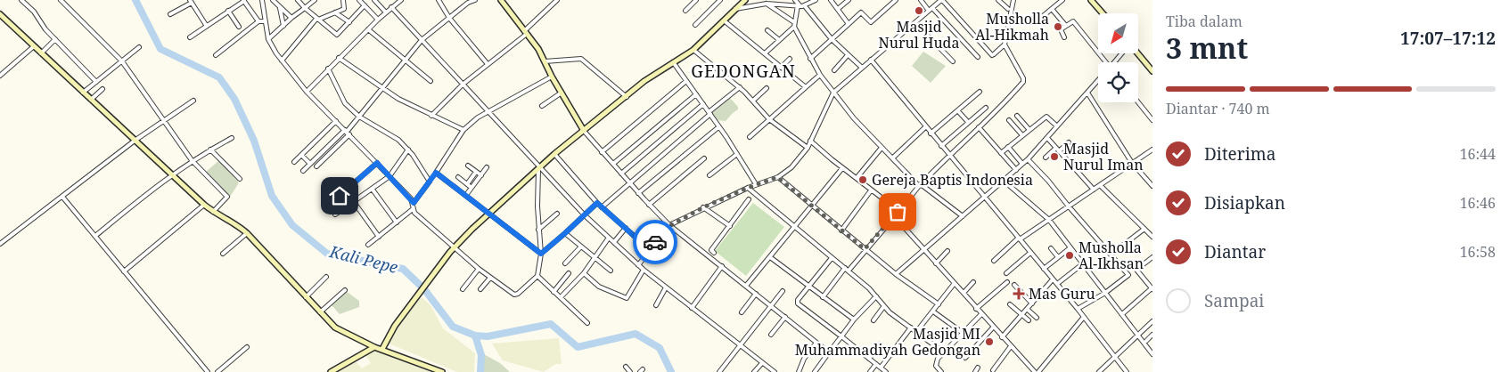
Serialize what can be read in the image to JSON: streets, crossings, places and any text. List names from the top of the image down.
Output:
{
  "districts": ["GEDONGAN"],
  "water": ["Kali Pepe"],
  "places": {
    "other": [
      "Masjid Nurul Huda",
      "Musholla Al-Hikmah",
      "Masjid Nurul Iman",
      "Gereja Baptis Indonesia",
      "Musholla Al-Ikhsan",
      "Masjid MI Muhammadiyah Gedongan"
    ],
    "health": ["Mas Guru"]
  },
  "north": "bottom left",
  "page": {
    "heading": ["3 mnt", "Tiba dalam", "17:07–17:12"],
    "bar": "Diantar · 740 m",
    "list": [
      ["Diterima", "16:44"],
      ["Disiapkan", "16:46"],
      ["Diantar", "16:58"],
      "Sampai"
    ]
  }
}
